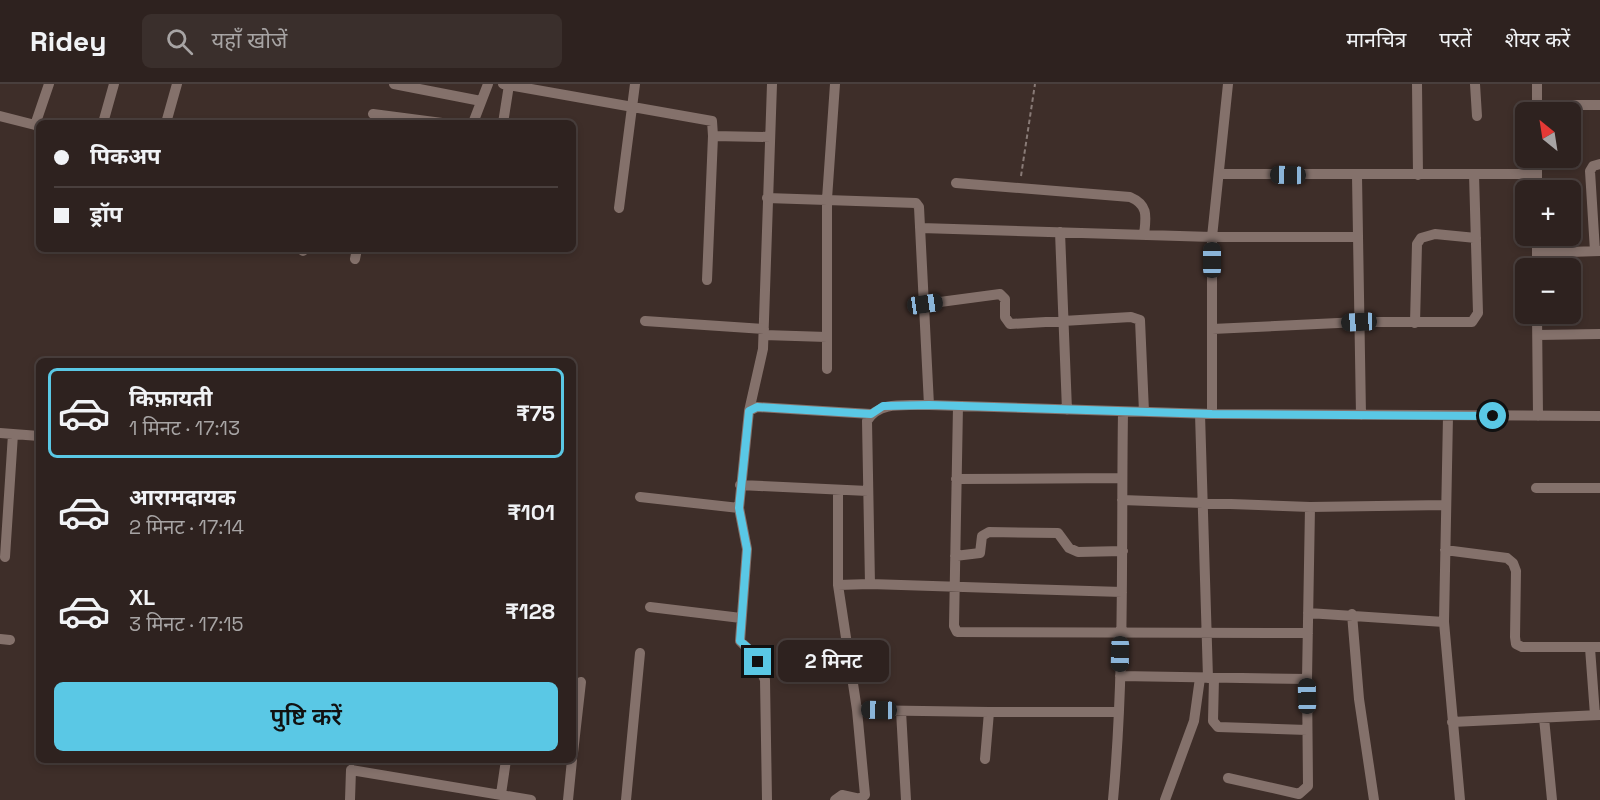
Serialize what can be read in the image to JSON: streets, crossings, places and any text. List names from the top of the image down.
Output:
{
  "north": "top left",
  "page": {
    "header": "Ridey",
    "search": "यहाँ खोजें",
    "nav": ["मानचित्र", "परतें", "शेयर करें"],
    "map_buttons": ["+", "−"],
    "banner": ["पिकअप", "ड्रॉप"],
    "list": [
      {
        "name": "किफ़ायती",
        "note": "1 मिनट · 17:13",
        "value": "₹75"
      },
      {
        "name": "आरामदायक",
        "note": "2 मिनट · 17:14",
        "value": "₹101"
      },
      {
        "name": "XL",
        "note": "3 मिनट · 17:15",
        "value": "₹128"
      }
    ],
    "bubble": "2 मिनट",
    "buttons": "पुष्टि करें"
  }
}
